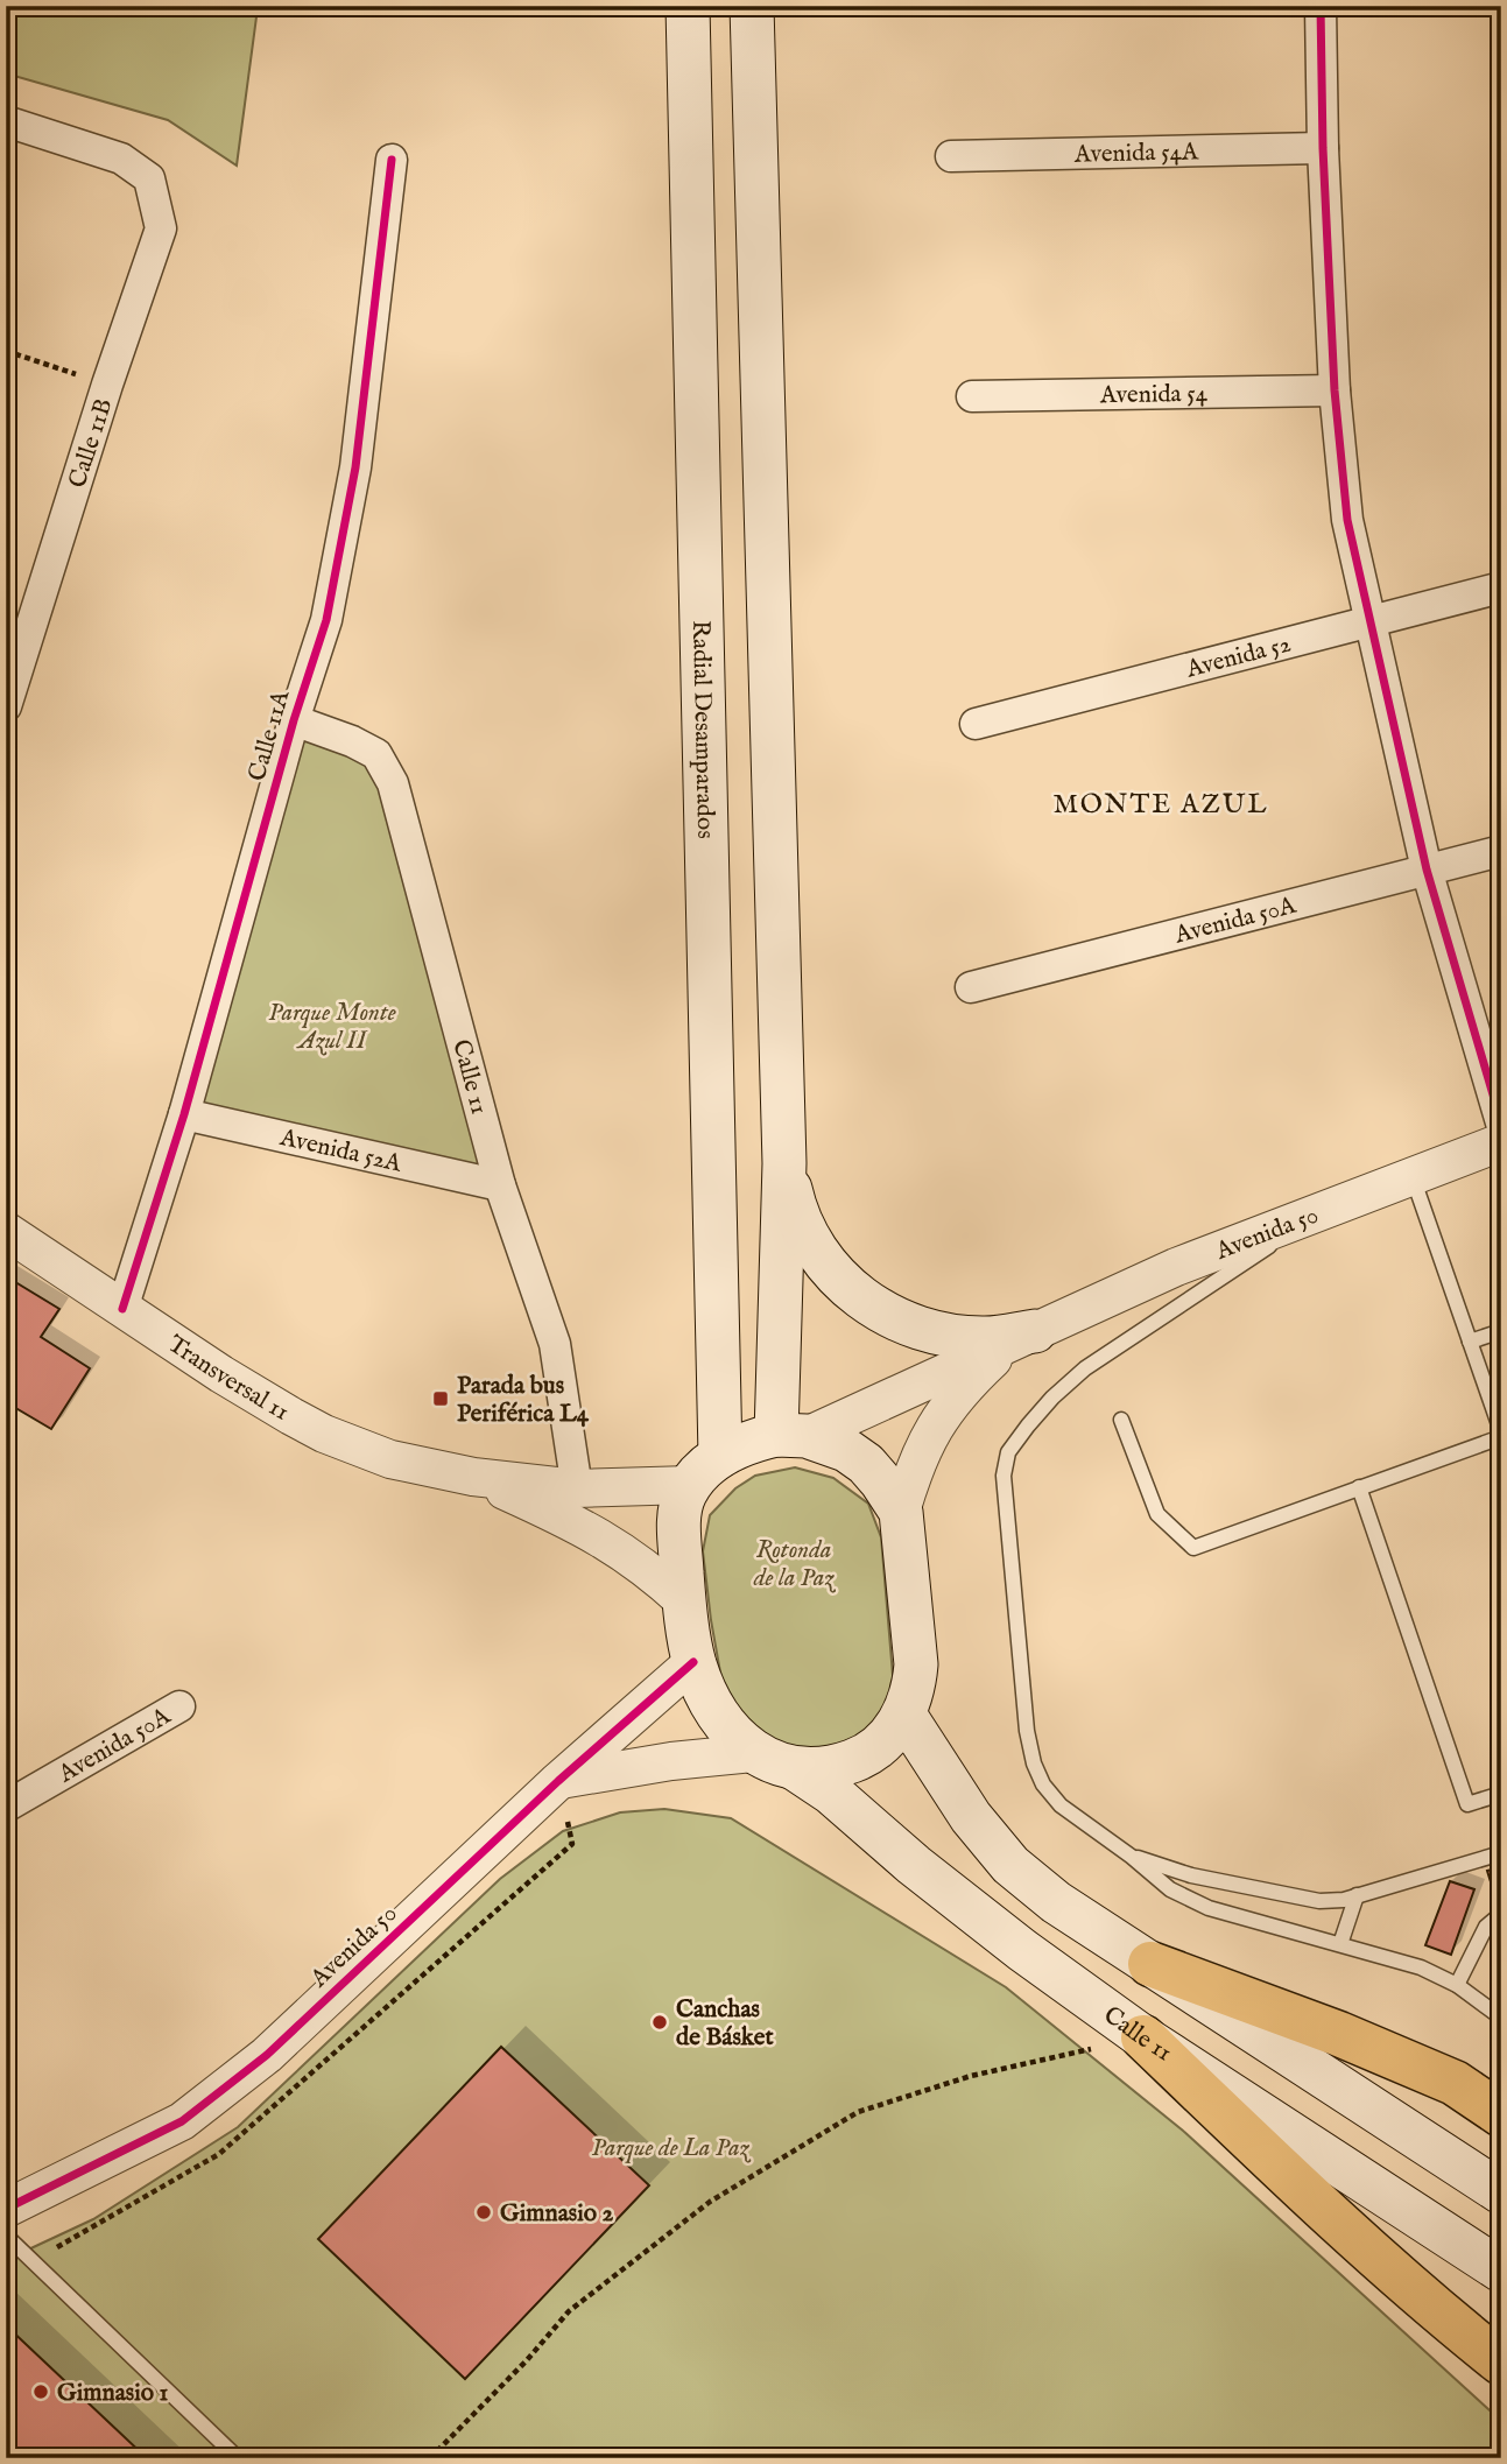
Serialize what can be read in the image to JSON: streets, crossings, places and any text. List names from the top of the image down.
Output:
{
  "streets": {
    "main road": ["Radial Desamparados", "Calle 11"],
    "street": [
      "Avenida 54A",
      "Avenida 54",
      "Calle 11B",
      "Avenida 52",
      "Calle 11A",
      "Avenida 50A",
      "Avenida 52A",
      "Avenida 50",
      "Transversal 11"
    ]
  },
  "crossings": [
    ["Calle 11A", "Calle 11"],
    ["Calle 11A", "Avenida 52A"],
    ["Calle 11A", "Transversal 11"],
    ["Calle 11", "Avenida 52A"],
    ["Calle 11", "Transversal 11"]
  ],
  "districts": ["MONTE AZUL"],
  "parks": ["Parque Monte Azul II", "Rotonda de la Paz", "Parque de La Paz"],
  "places": {
    "transit": ["Parada bus Periférica L4"],
    "other": ["Canchas de Básket", "Gimnasio 2", "Gimnasio 1"]
  }
}
